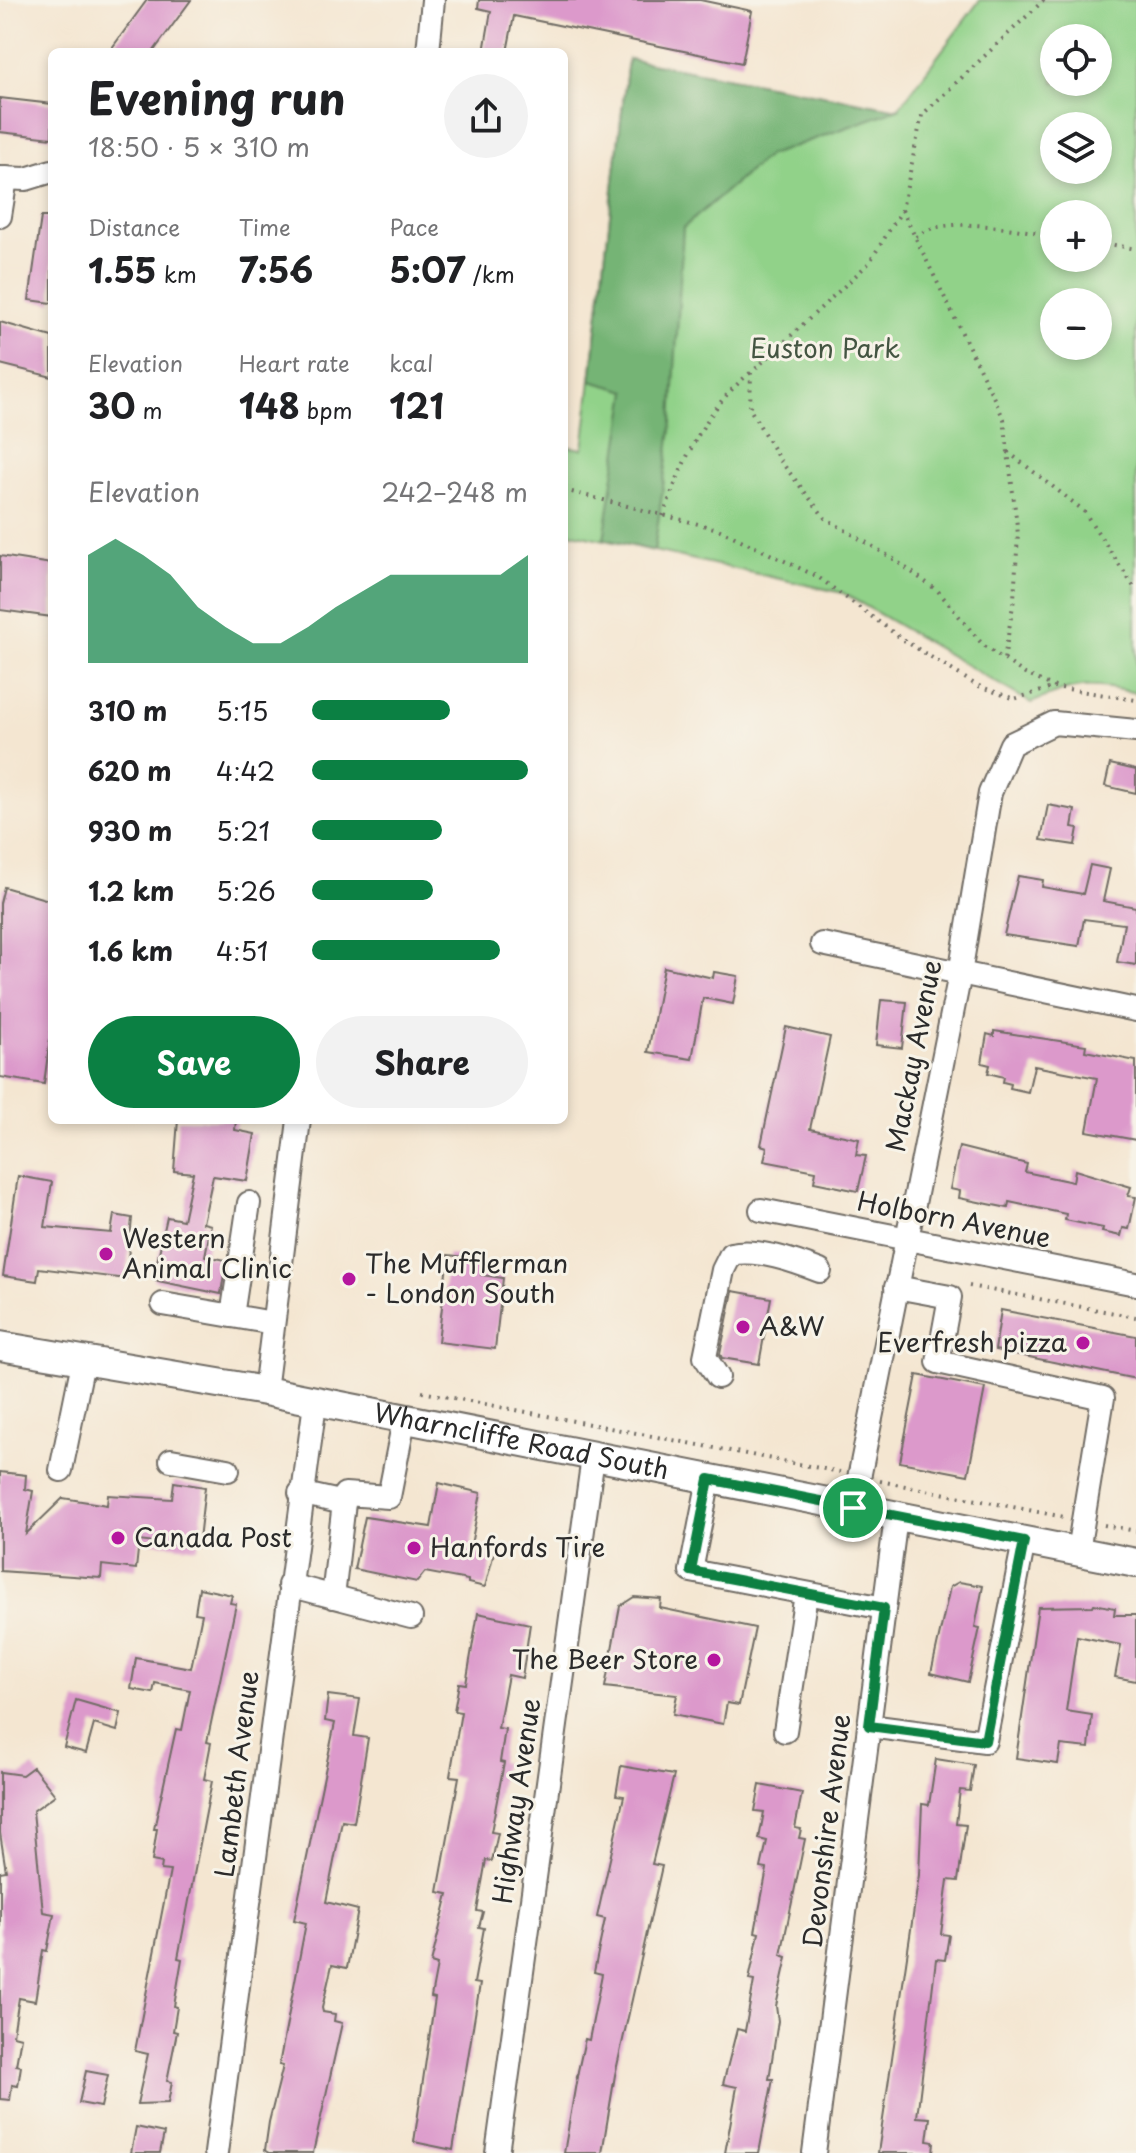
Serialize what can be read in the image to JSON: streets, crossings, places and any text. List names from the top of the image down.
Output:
{
  "streets": {
    "main road": ["Wharncliffe Road South"],
    "street": [
      "Mackay Avenue",
      "Holborn Avenue",
      "Lambeth Avenue",
      "Highway Avenue",
      "Devonshire Avenue"
    ]
  },
  "crossings": [
    ["Mackay Avenue", "Holborn Avenue"],
    ["Mackay Avenue", "Wharncliffe Road South"],
    ["Wharncliffe Road South", "Lambeth Avenue"],
    ["Wharncliffe Road South", "Highway Avenue"],
    ["Wharncliffe Road South", "Devonshire Avenue"]
  ],
  "parks": ["Euston Park"],
  "places": [
    "Western Animal Clinic",
    "The Mufflerman - London South",
    "A&W",
    "Everfresh pizza",
    "Canada Post",
    "Hanfords Tire",
    "The Beer Store"
  ],
  "page": {
    "map_buttons": ["+", "−"],
    "heading": ["Evening run", "18:50 · 5 × 310 m"],
    "stats": [
      ["Distance", "1.55 km"],
      ["Time", "7:56"],
      ["Pace", "5:07 /km"],
      ["Elevation", "30 m"],
      ["Heart rate", "148 bpm"],
      ["kcal", "121"]
    ],
    "chart": ["Elevation", "242–248 m"],
    "list": [
      {
        "name": "310 m",
        "note": "5:15"
      },
      {
        "name": "620 m",
        "note": "4:42"
      },
      {
        "name": "930 m",
        "note": "5:21"
      },
      {
        "name": "1.2 km",
        "note": "5:26"
      },
      {
        "name": "1.6 km",
        "note": "4:51"
      }
    ],
    "buttons": ["Save", "Share"]
  }
}
